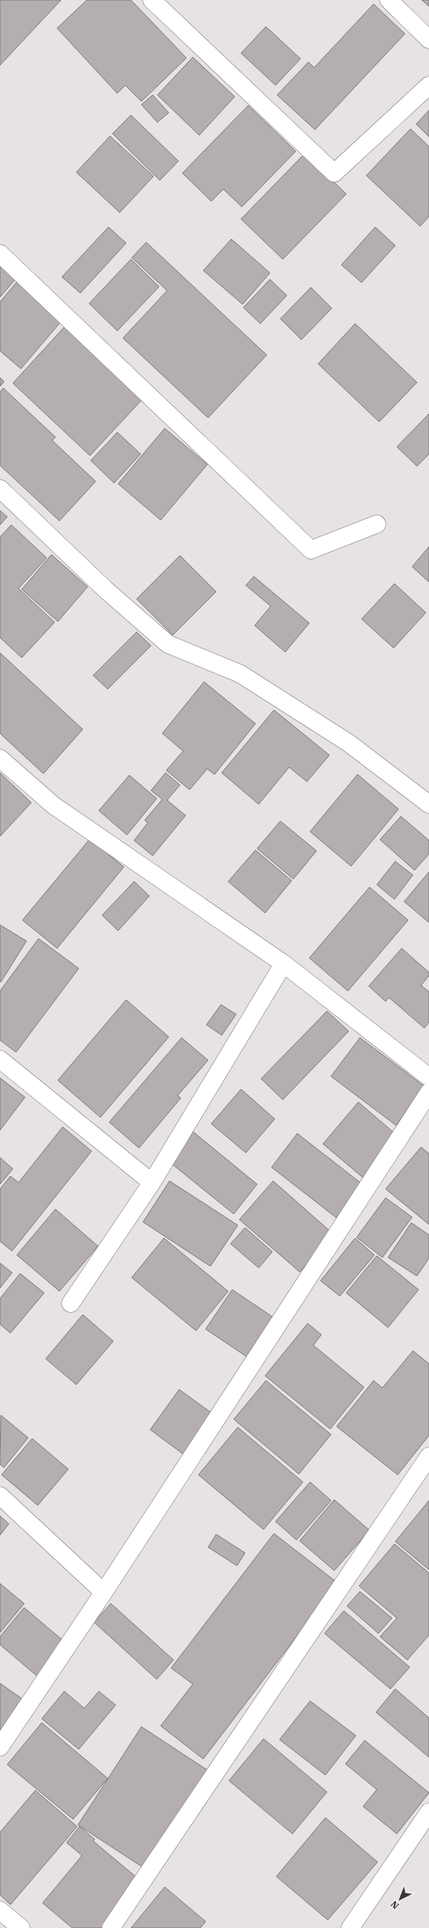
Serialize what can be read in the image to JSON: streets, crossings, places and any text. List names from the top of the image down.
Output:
{
  "north": "bottom left"
}
